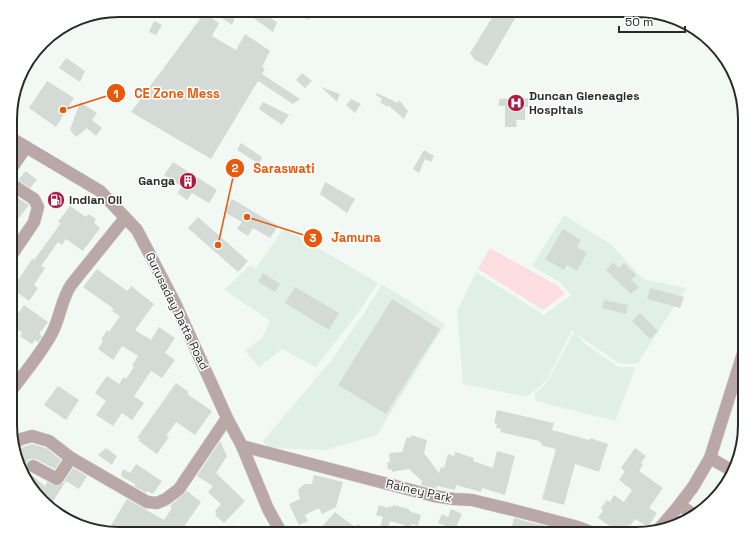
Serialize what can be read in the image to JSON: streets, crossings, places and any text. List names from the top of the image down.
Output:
{
  "streets": {
    "street": ["Gurusaday Datta Road", "Rainey Park"]
  },
  "crossings": [
    ["Gurusaday Datta Road", "Rainey Park"]
  ],
  "places": {
    "hospital": ["Duncan Gleneagles Hospitals"],
    "other": ["CE Zone Mess", "Jamuna", "Saraswati"],
    "building": ["Ganga"],
    "fuel station": ["Indian Oil"]
  },
  "scale_bar": "50 m"
}
